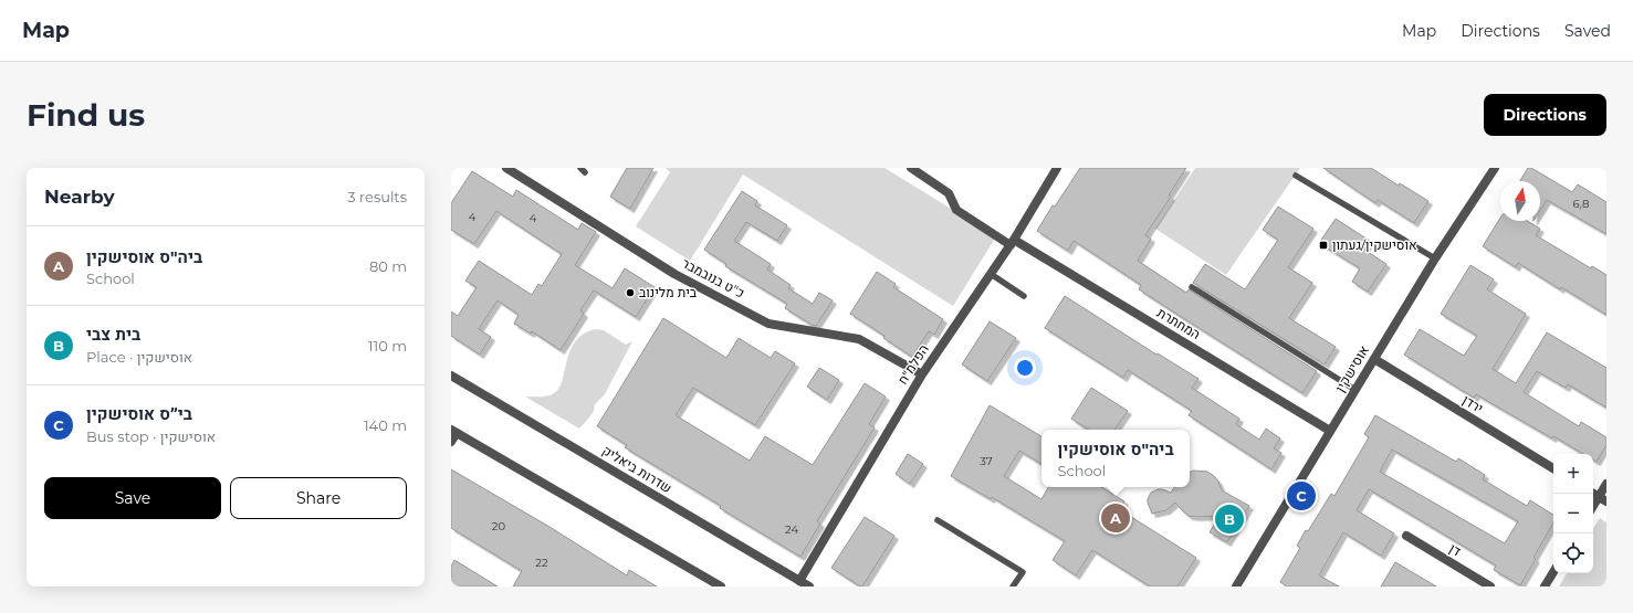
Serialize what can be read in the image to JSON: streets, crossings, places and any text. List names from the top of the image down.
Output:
{
  "streets": {
    "street": [
      "כ\"ט בנובמבר",
      "המחתרת",
      "הפלמ\"ח",
      "אוסישקין",
      "ירדן",
      "שדרות ביאליק",
      "דן"
    ]
  },
  "crossings": [
    ["כ\"ט בנובמבר", "הפלמ\"ח"],
    ["המחתרת", "הפלמ\"ח"],
    ["המחתרת", "אוסישקין"],
    ["הפלמ\"ח", "שדרות ביאליק"],
    ["אוסישקין", "ירדן"]
  ],
  "places": {
    "transit": ["אוסישקין/געתון"],
    "other": ["בית מלינוב"]
  },
  "house_numbers": [
    "6,8",
    "4",
    "4",
    "37",
    "20",
    "24",
    "22"
  ],
  "north": "top",
  "page": {
    "header": "Map",
    "nav": ["Map", "Directions", "Saved"],
    "buttons": [
      "Directions",
      ["Save", "Share"]
    ],
    "title": "Find us",
    "heading": ["Nearby", "3 results"],
    "list": [
      {
        "mark": "A",
        "name": "ביה\"ס אוסישקין",
        "note": "School",
        "value": "80 m"
      },
      {
        "mark": "B",
        "name": "בית צבי",
        "note": "Place · אוסישקין",
        "value": "110 m"
      },
      {
        "mark": "C",
        "name": "בי״ס אוסישקין",
        "note": "Bus stop · אוסישקין",
        "value": "140 m"
      }
    ],
    "popup": ["ביה\"ס אוסישקין", "School"],
    "map_buttons": ["+", "−"],
    "pins": ["C", "A", "B"]
  }
}
